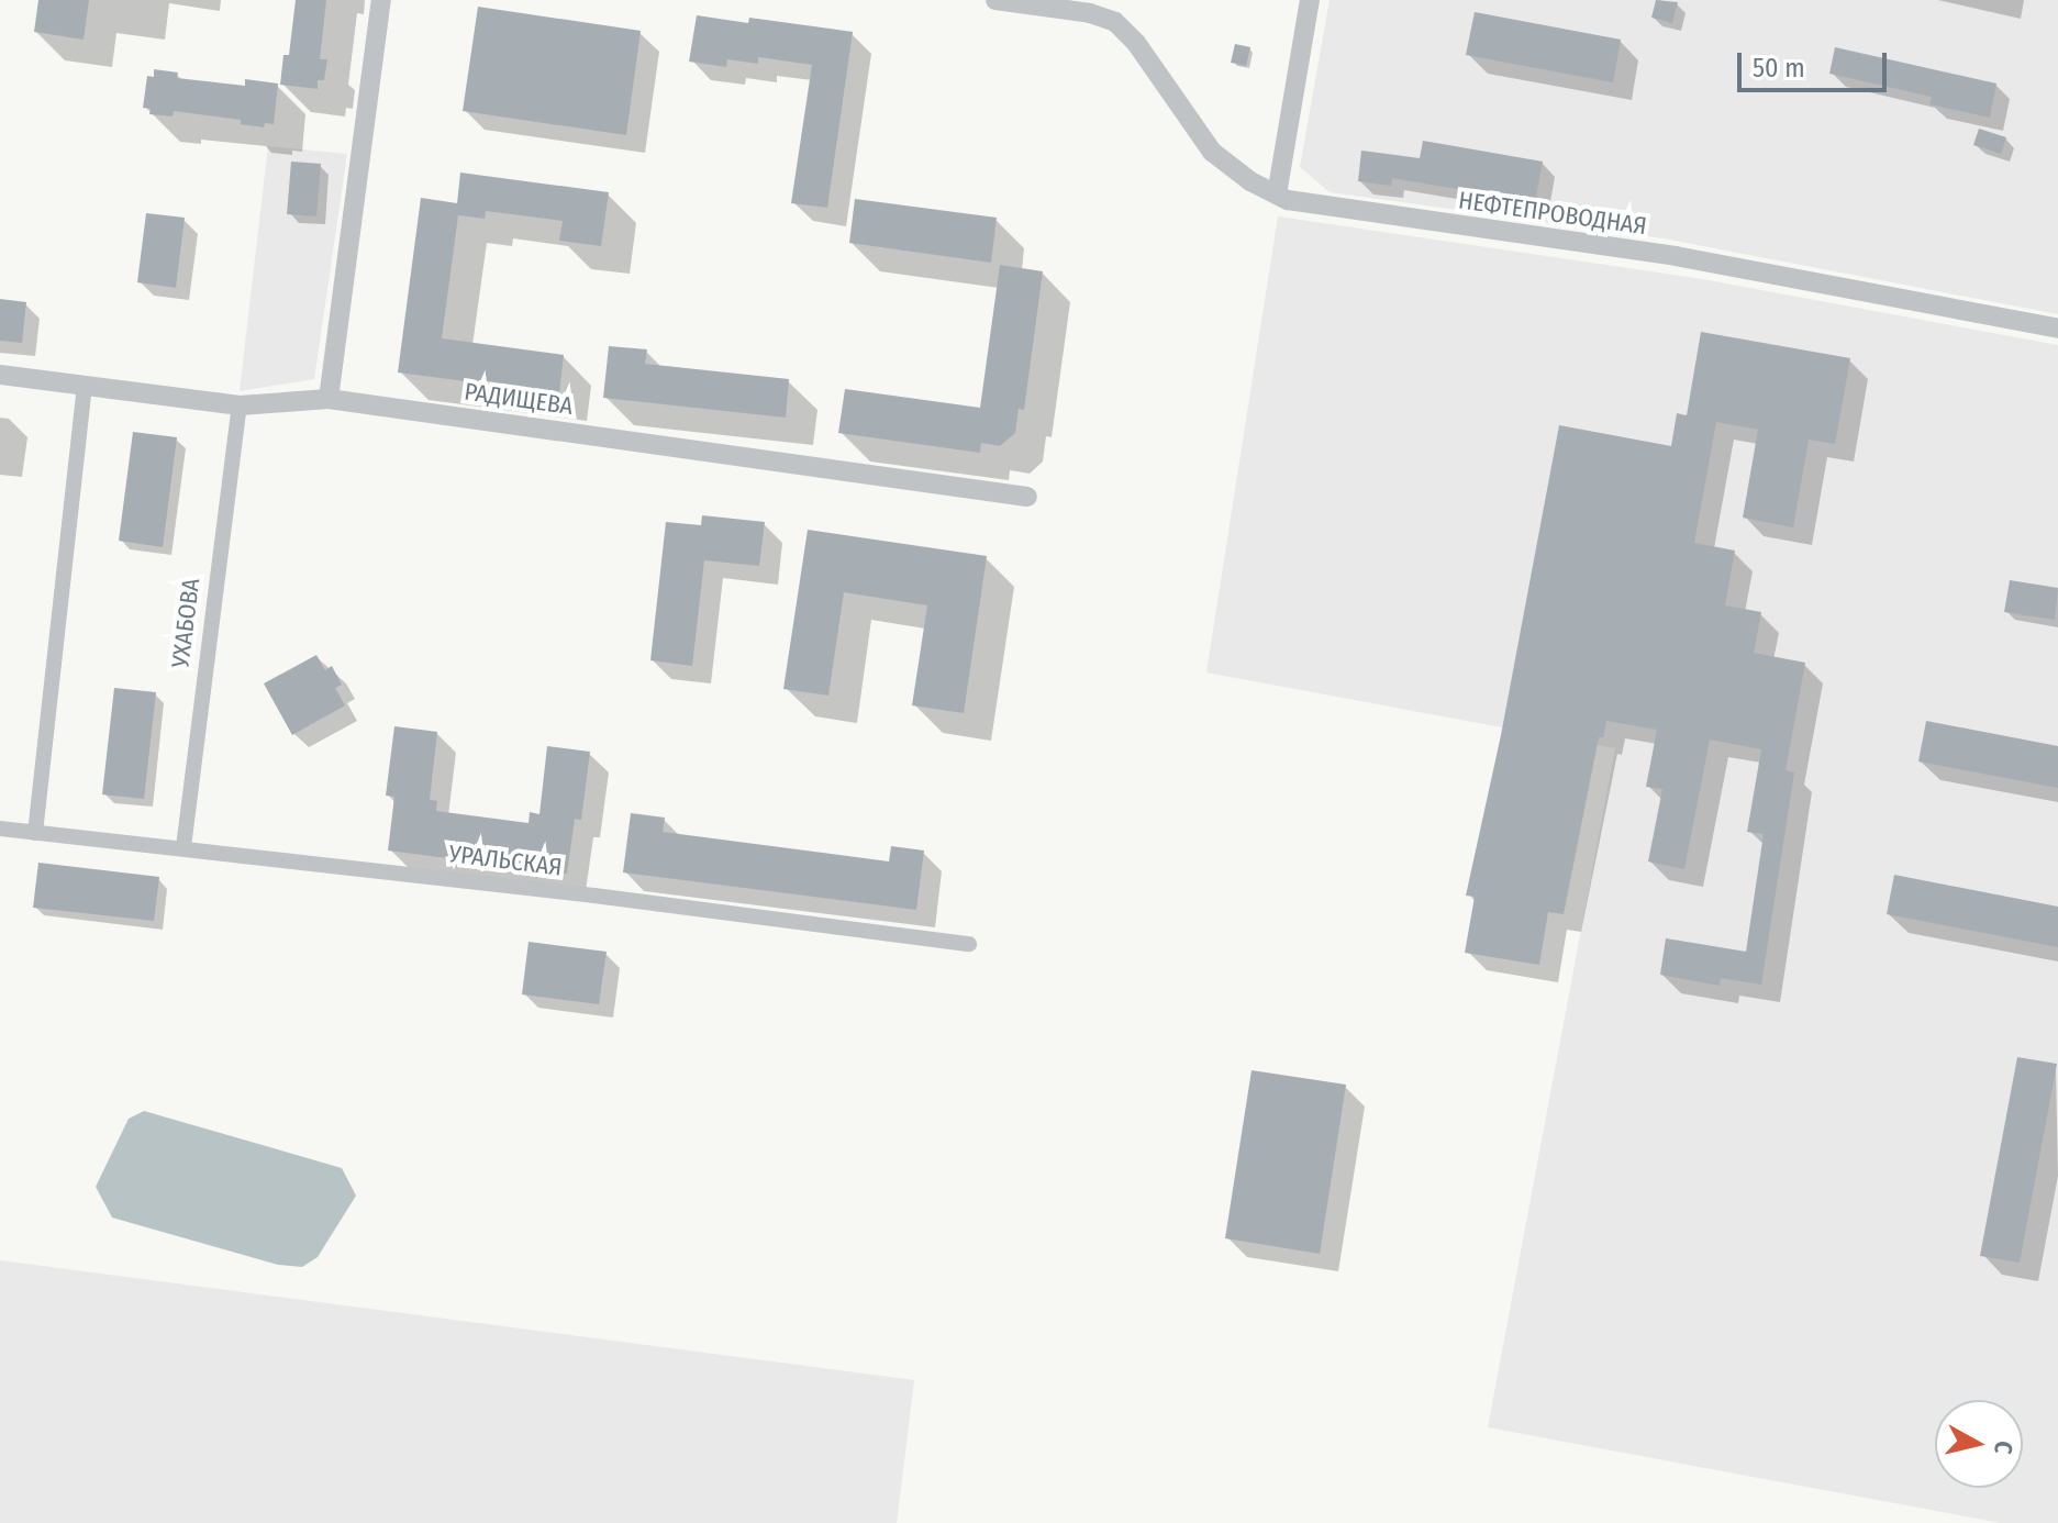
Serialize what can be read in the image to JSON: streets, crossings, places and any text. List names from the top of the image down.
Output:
{
  "streets": {
    "street": [
      "НЕФТЕПРОВОДНАЯ",
      "РАДИЩЕВА",
      "УХАБОВА",
      "УРАЛЬСКАЯ"
    ]
  },
  "crossings": [
    ["РАДИЩЕВА", "УХАБОВА"],
    ["УХАБОВА", "УРАЛЬСКАЯ"]
  ],
  "scale_bar": "50 m",
  "north": "right"
}
